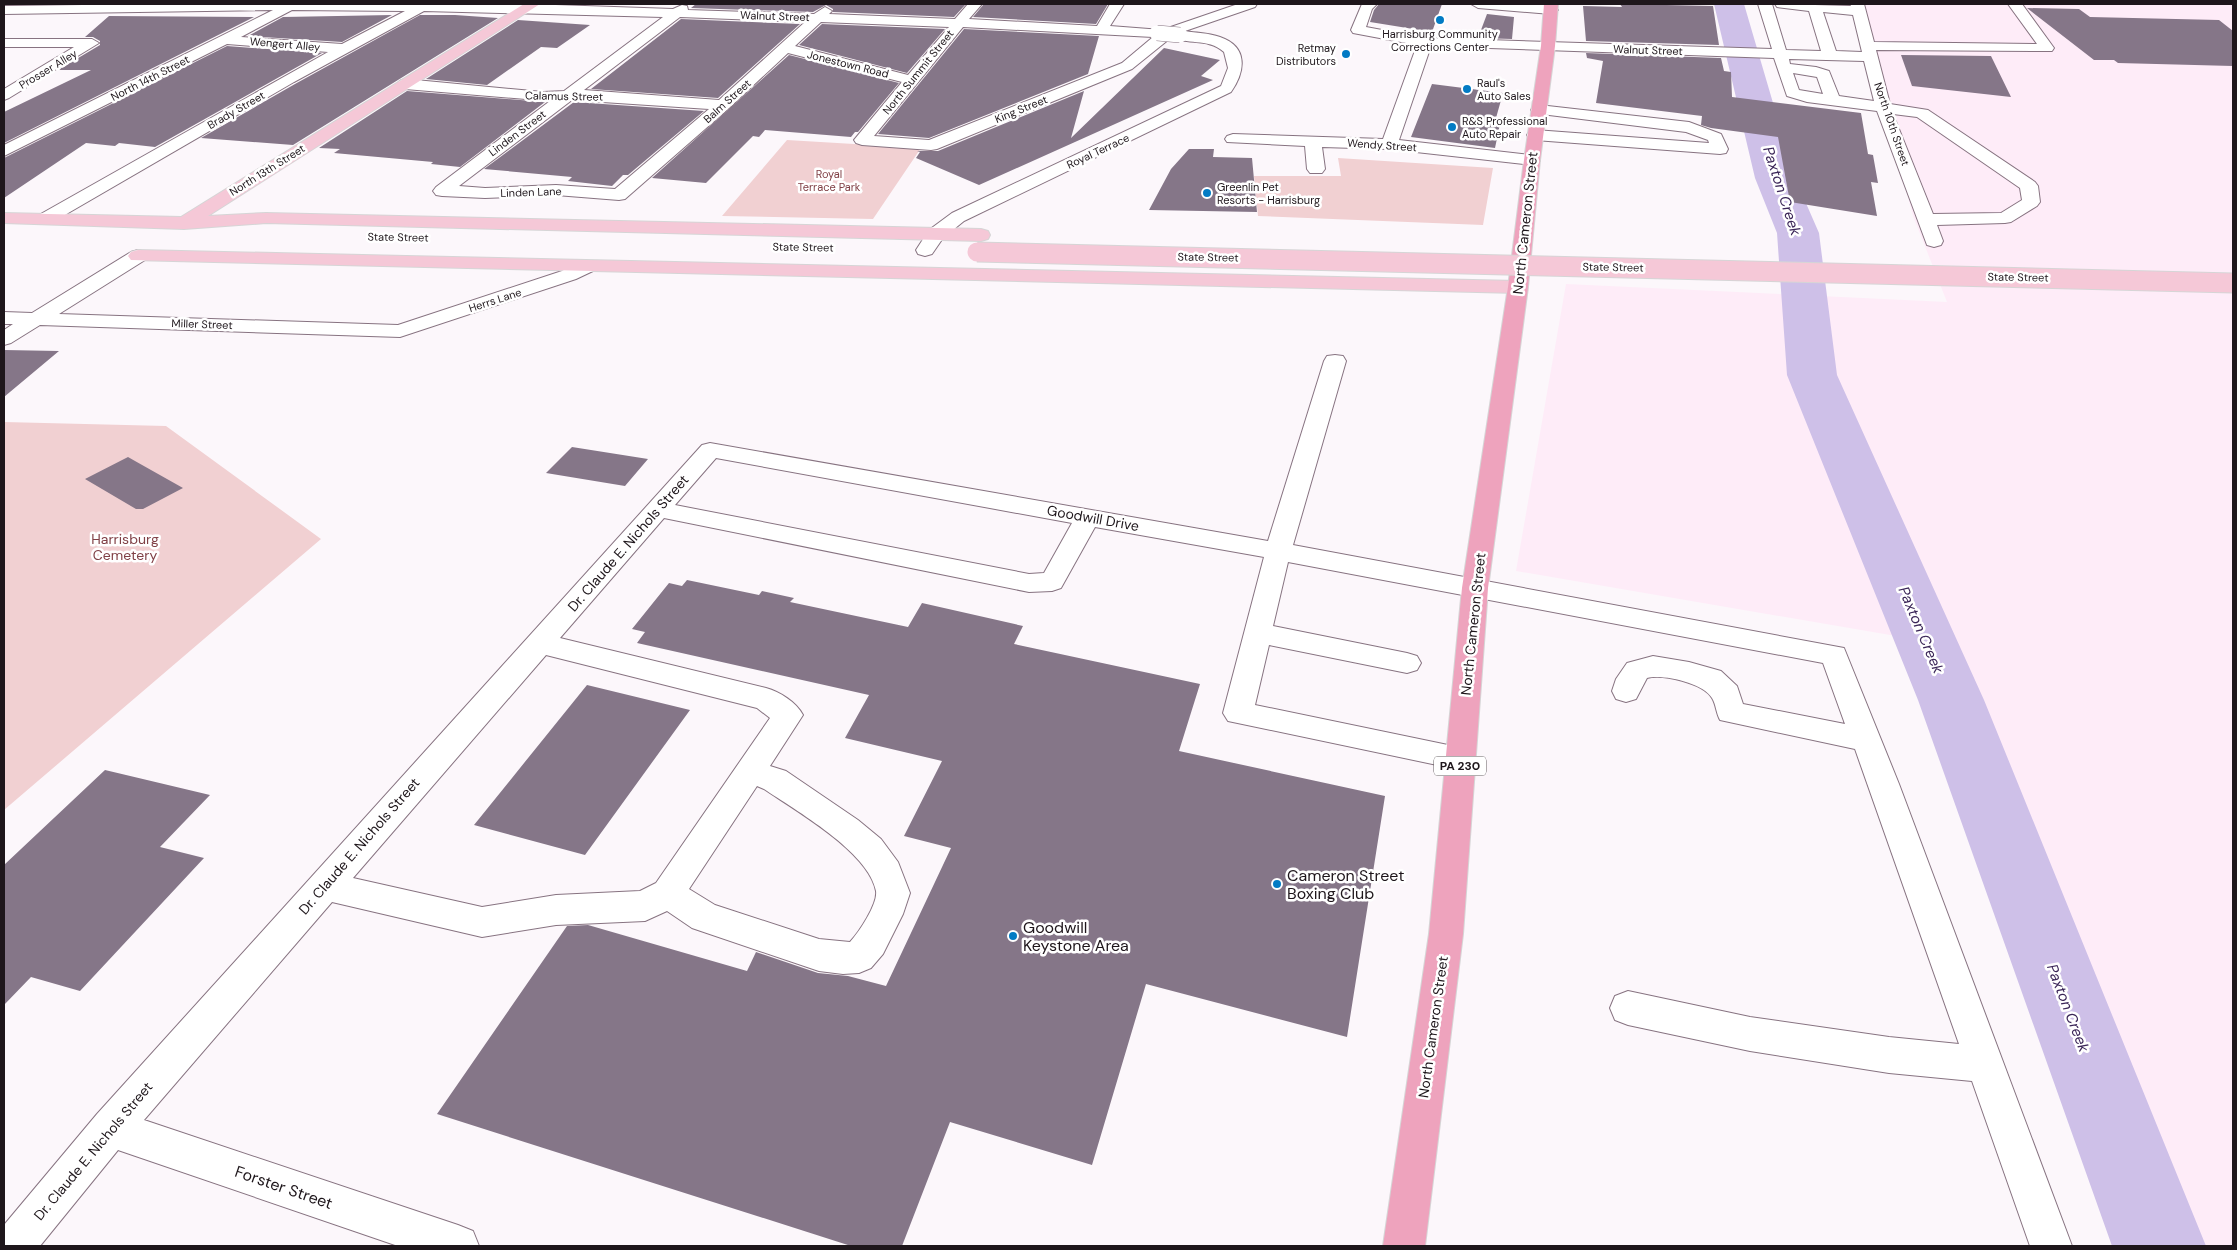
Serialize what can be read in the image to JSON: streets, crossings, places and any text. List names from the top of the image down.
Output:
{
  "streets": {
    "highway": ["North Cameron Street", "PA 230"],
    "main road": ["North 13th Street", "State Street"],
    "street": [
      "Walnut Street",
      "Wengert Alley",
      "Jonestown Road",
      "Prosser Alley",
      "North Summit Street",
      "North 14th Street",
      "Calamus Street",
      "Balm Street",
      "King Street",
      "Brady Street",
      "North 10th Street",
      "Linden Street",
      "Wendy Street",
      "Royal Terrace",
      "Linden Lane",
      "Herrs Lane",
      "Miller Street",
      "Goodwill Drive",
      "Dr. Claude E. Nichols Street",
      "Forster Street"
    ]
  },
  "crossings": [
    ["Walnut Street", "North Summit Street"],
    ["Walnut Street", "North 14th Street"],
    ["Walnut Street", "Balm Street"],
    ["Walnut Street", "King Street"],
    ["Walnut Street", "Brady Street"],
    ["Walnut Street", "North 10th Street"],
    ["Walnut Street", "Linden Street"],
    ["Walnut Street", "Royal Terrace"],
    ["Walnut Street", "North 13th Street"],
    ["Walnut Street", "North Cameron Street"],
    ["Wengert Alley", "North 14th Street"],
    ["Wengert Alley", "Brady Street"],
    ["Jonestown Road", "North Summit Street"],
    ["Jonestown Road", "Balm Street"],
    ["North Summit Street", "King Street"],
    ["Calamus Street", "Balm Street"],
    ["Calamus Street", "Linden Street"],
    ["Calamus Street", "North 13th Street"],
    ["Balm Street", "Linden Lane"],
    ["Brady Street", "State Street"],
    ["Linden Street", "Linden Lane"],
    ["Wendy Street", "North Cameron Street"],
    ["Royal Terrace", "State Street"],
    ["North 13th Street", "State Street"],
    ["North 13th Street", "Miller Street"],
    ["North Cameron Street", "State Street"],
    ["North Cameron Street", "Goodwill Drive"],
    ["State Street", "Herrs Lane"],
    ["Herrs Lane", "Miller Street"],
    ["Goodwill Drive", "Dr. Claude E. Nichols Street"],
    ["Dr. Claude E. Nichols Street", "Forster Street"]
  ],
  "water": ["Paxton Creek"],
  "parks": ["Royal Terrace Park", "Harrisburg Cemetery"],
  "places": [
    "Harrisburg Community Corrections Center",
    "Retmay Distributors",
    "Raul's Auto Sales",
    "R&S Professional Auto Repair",
    "Greenlin Pet Resorts - Harrisburg",
    "Cameron Street Boxing Club",
    "Goodwill Keystone Area"
  ]
}
